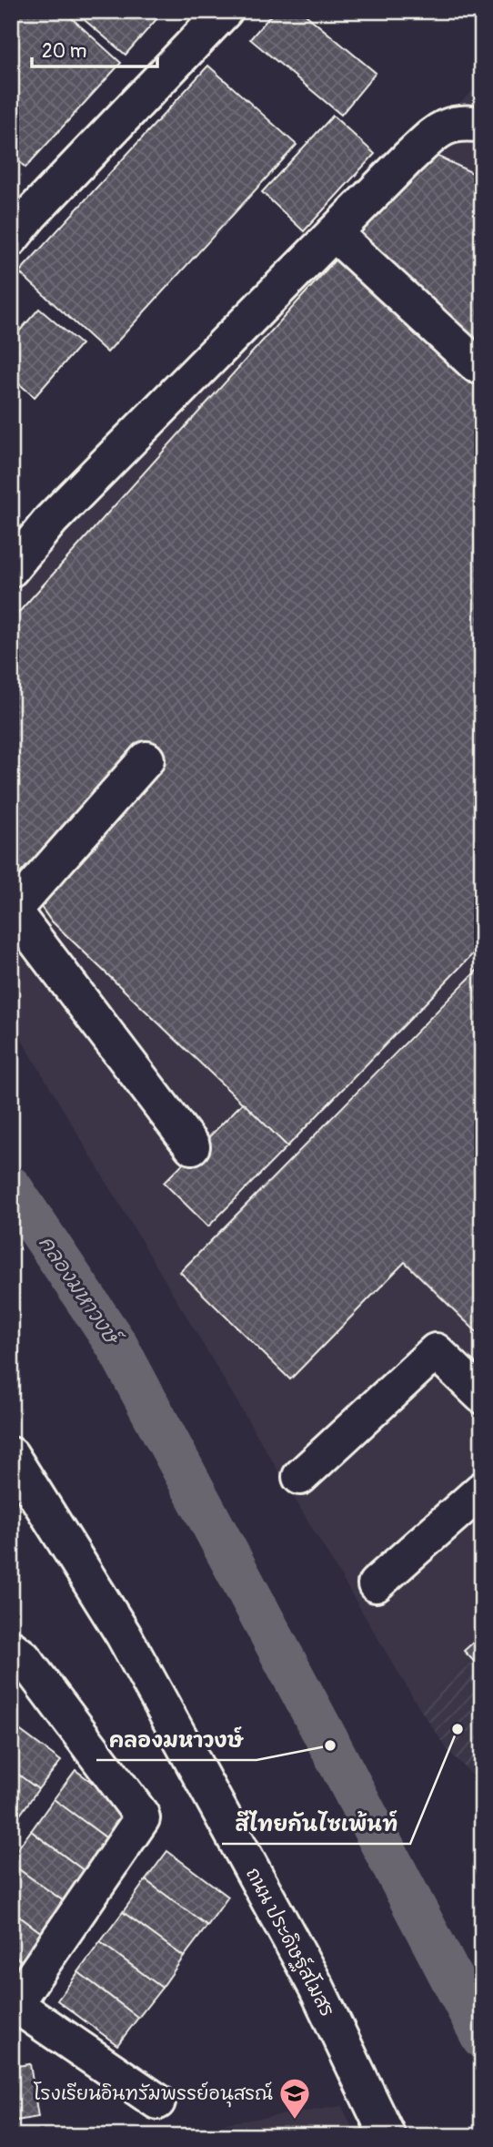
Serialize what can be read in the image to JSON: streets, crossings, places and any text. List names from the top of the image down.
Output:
{
  "streets": {
    "street": ["ถนน ประดิษฐ์สโมสร"]
  },
  "water": ["คลองมหาวงษ์"],
  "places": {
    "other": ["สีไทยกันไซเพ้นท์", "คลองมหาวงษ์"],
    "school or university": ["โรงเรียนอินทรัมพรรย์อนุสรณ์"]
  },
  "scale_bar": "20 m"
}
